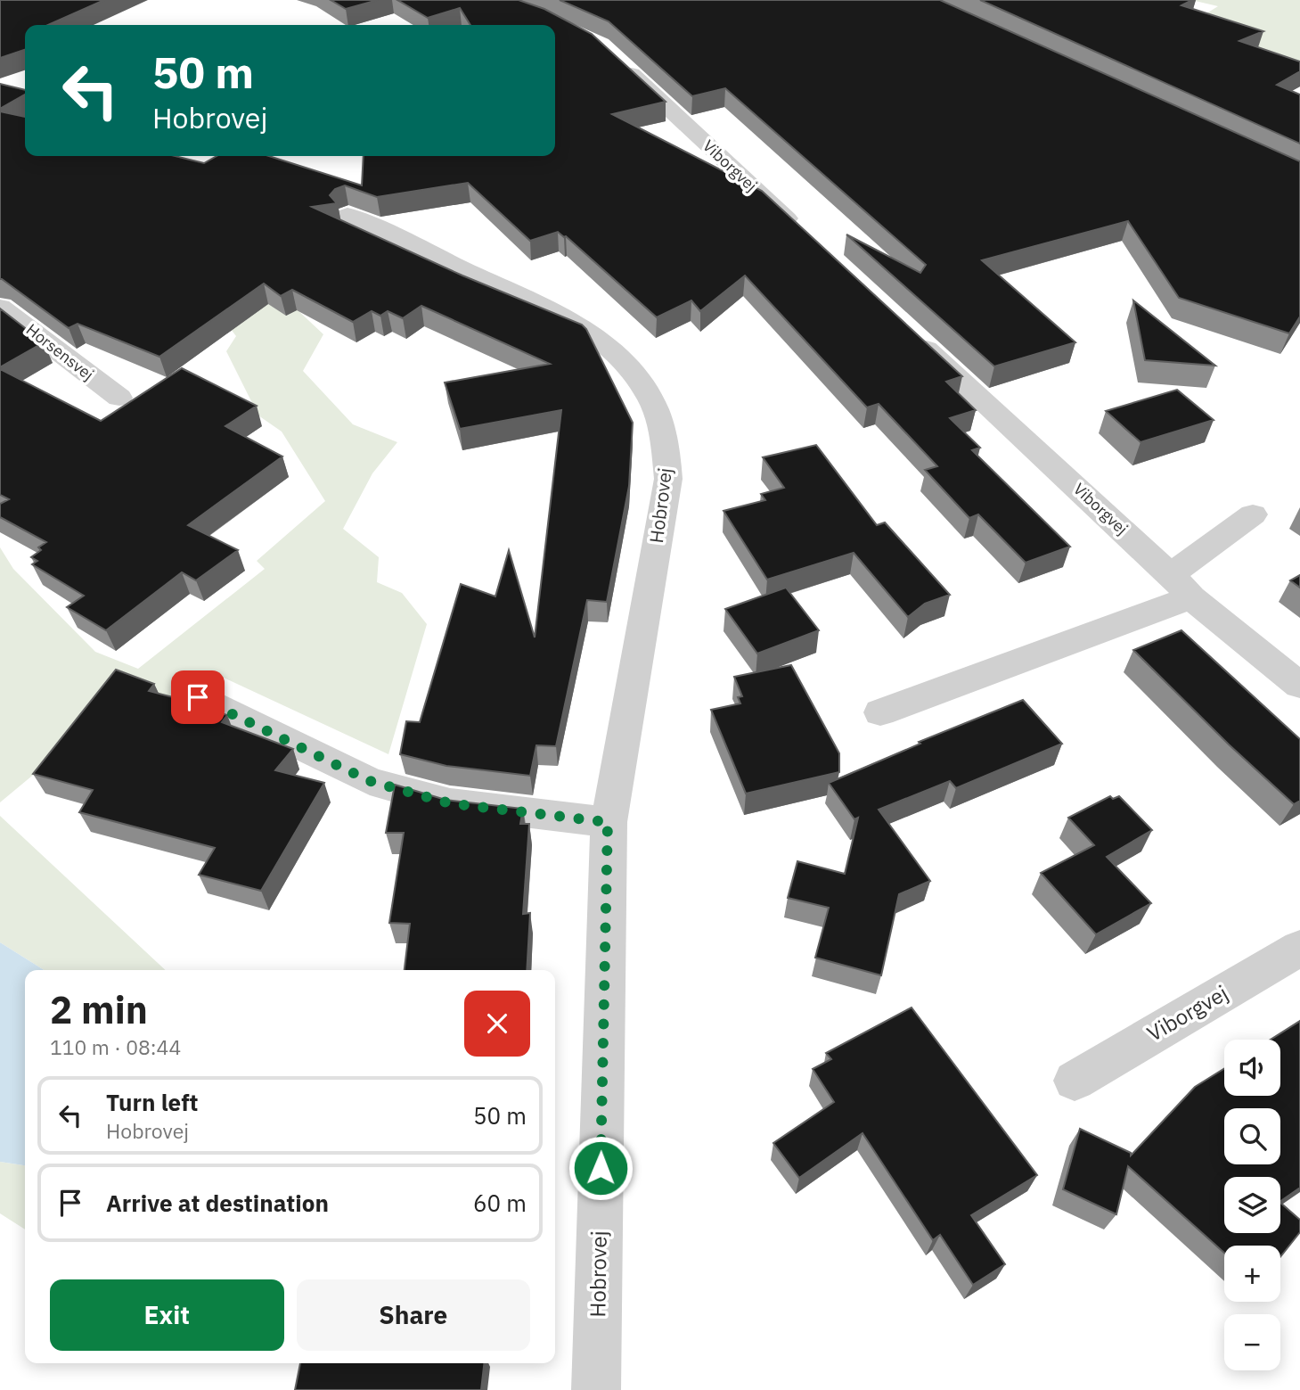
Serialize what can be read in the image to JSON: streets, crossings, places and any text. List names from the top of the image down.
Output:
{
  "streets": {
    "street": ["Viborgvej", "Horsensvej", "Hobrovej"]
  },
  "page": {
    "turn": ["50 m", "Hobrovej"],
    "heading": ["2 min", "110 m · 08:44"],
    "map_buttons": ["+", "−"],
    "list": [
      {
        "name": "Turn left",
        "note": "Hobrovej",
        "value": "50 m"
      },
      {
        "name": "Arrive at destination",
        "value": "60 m"
      }
    ],
    "buttons": ["Exit", "Share"]
  }
}
